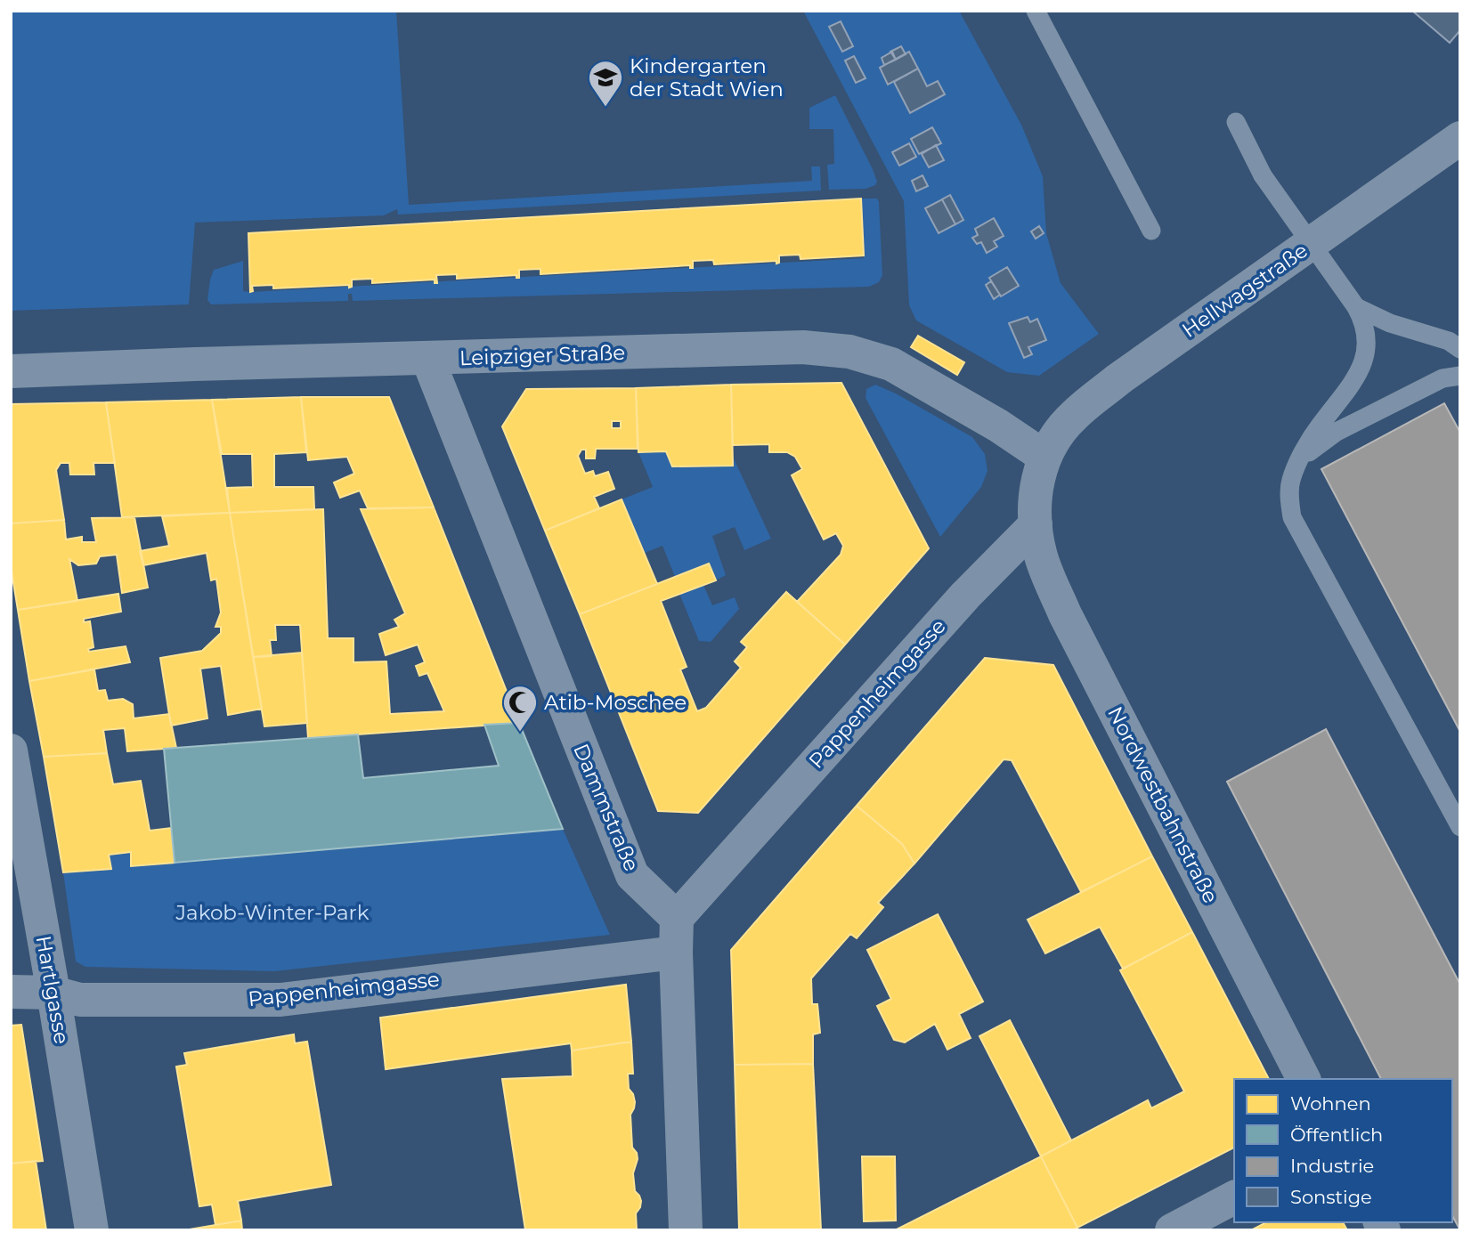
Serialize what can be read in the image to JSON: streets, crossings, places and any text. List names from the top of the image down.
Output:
{
  "streets": {
    "street": [
      "Hellwagstraße",
      "Leipziger Straße",
      "Pappenheimgasse",
      "Nordwestbahnstraße",
      "Dammstraße",
      "Hartlgasse"
    ]
  },
  "crossings": [
    ["Hellwagstraße", "Leipziger Straße"],
    ["Leipziger Straße", "Dammstraße"],
    ["Pappenheimgasse", "Nordwestbahnstraße"],
    ["Pappenheimgasse", "Dammstraße"],
    ["Pappenheimgasse", "Hartlgasse"]
  ],
  "parks": ["Jakob-Winter-Park"],
  "places": {
    "school or university": ["Kindergarten der Stadt Wien"],
    "mosque": ["Atib-Moschee"]
  },
  "legend": [
    "Wohnen",
    "Öffentlich",
    "Industrie",
    "Sonstige"
  ]
}
